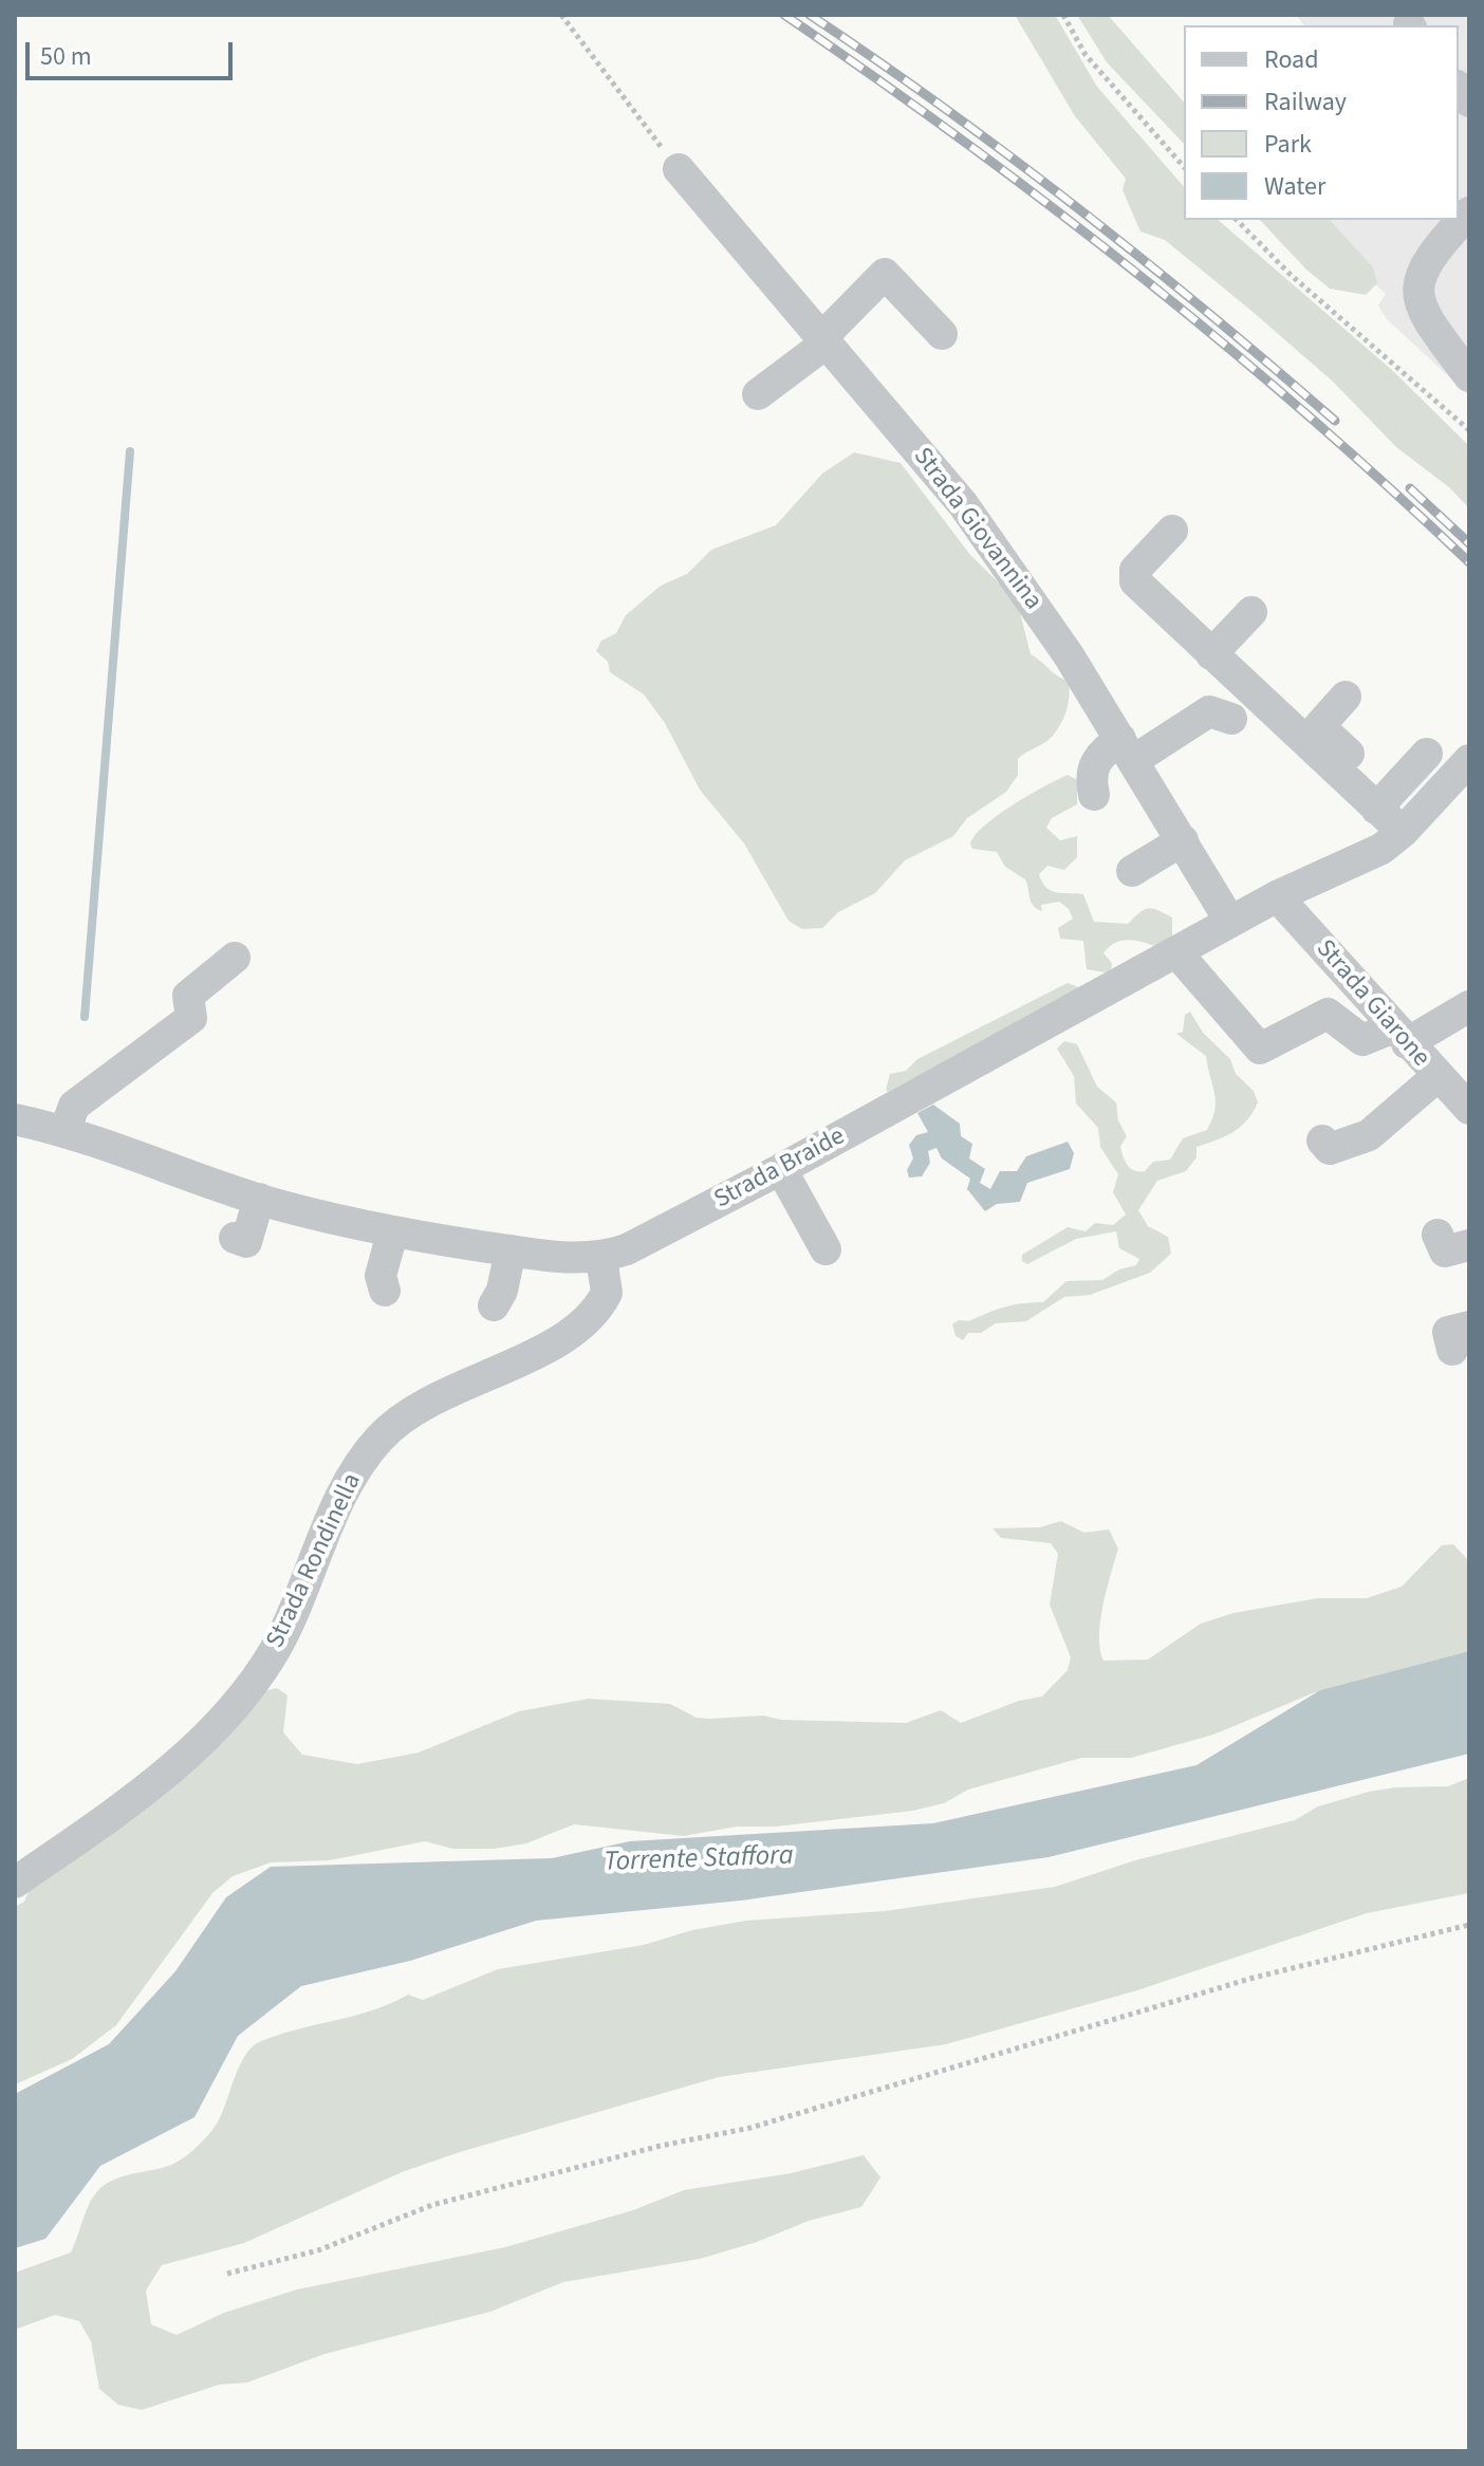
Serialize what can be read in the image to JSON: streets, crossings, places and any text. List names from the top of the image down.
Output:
{
  "streets": {
    "street": [
      "Strada Giovannina",
      "Strada Giarone",
      "Strada Braide",
      "Strada Rondinella"
    ]
  },
  "crossings": [
    ["Strada Giovannina", "Strada Braide"],
    ["Strada Giarone", "Strada Braide"],
    ["Strada Braide", "Strada Rondinella"]
  ],
  "water": ["Torrente Staffora"],
  "legend": [
    "Road",
    "Railway",
    "Park",
    "Water"
  ],
  "scale_bar": "50 m"
}
